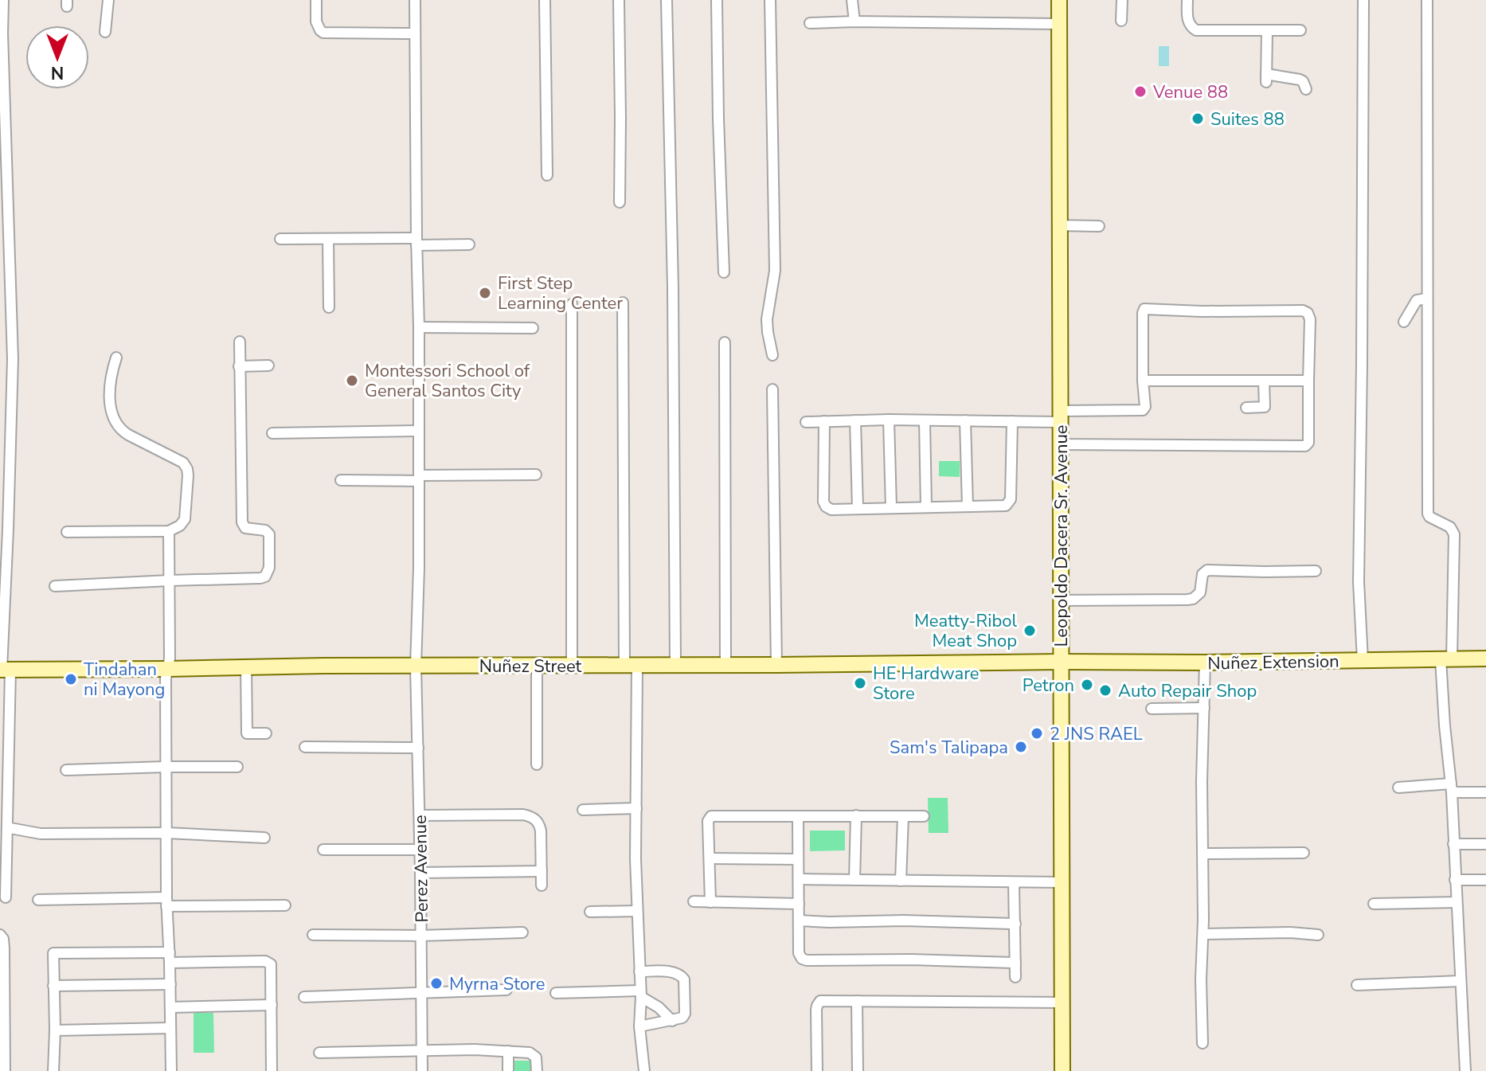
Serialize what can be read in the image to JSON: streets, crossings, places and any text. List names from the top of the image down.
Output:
{
  "streets": {
    "street": [
      "Leopoldo Dacera Sr. Avenue",
      "Nuñez Extension",
      "Nuñez Street",
      "Perez Avenue"
    ]
  },
  "crossings": [
    ["Leopoldo Dacera Sr. Avenue", "Nuñez Extension"],
    ["Leopoldo Dacera Sr. Avenue", "Nuñez Street"],
    ["Nuñez Extension", "Nuñez Street"],
    ["Nuñez Street", "Perez Avenue"]
  ],
  "places": [
    "Venue 88",
    "Suites 88",
    "First Step Learning Center",
    "Montessori School of General Santos City",
    "Meatty-Ribol Meat Shop",
    "Tindahan ni Mayong",
    "HE Hardware Store",
    "Petron",
    "Auto Repair Shop",
    "2 JNS RAEL",
    "Sam's Talipapa",
    "Myrna Store"
  ],
  "north": "bottom"
}
